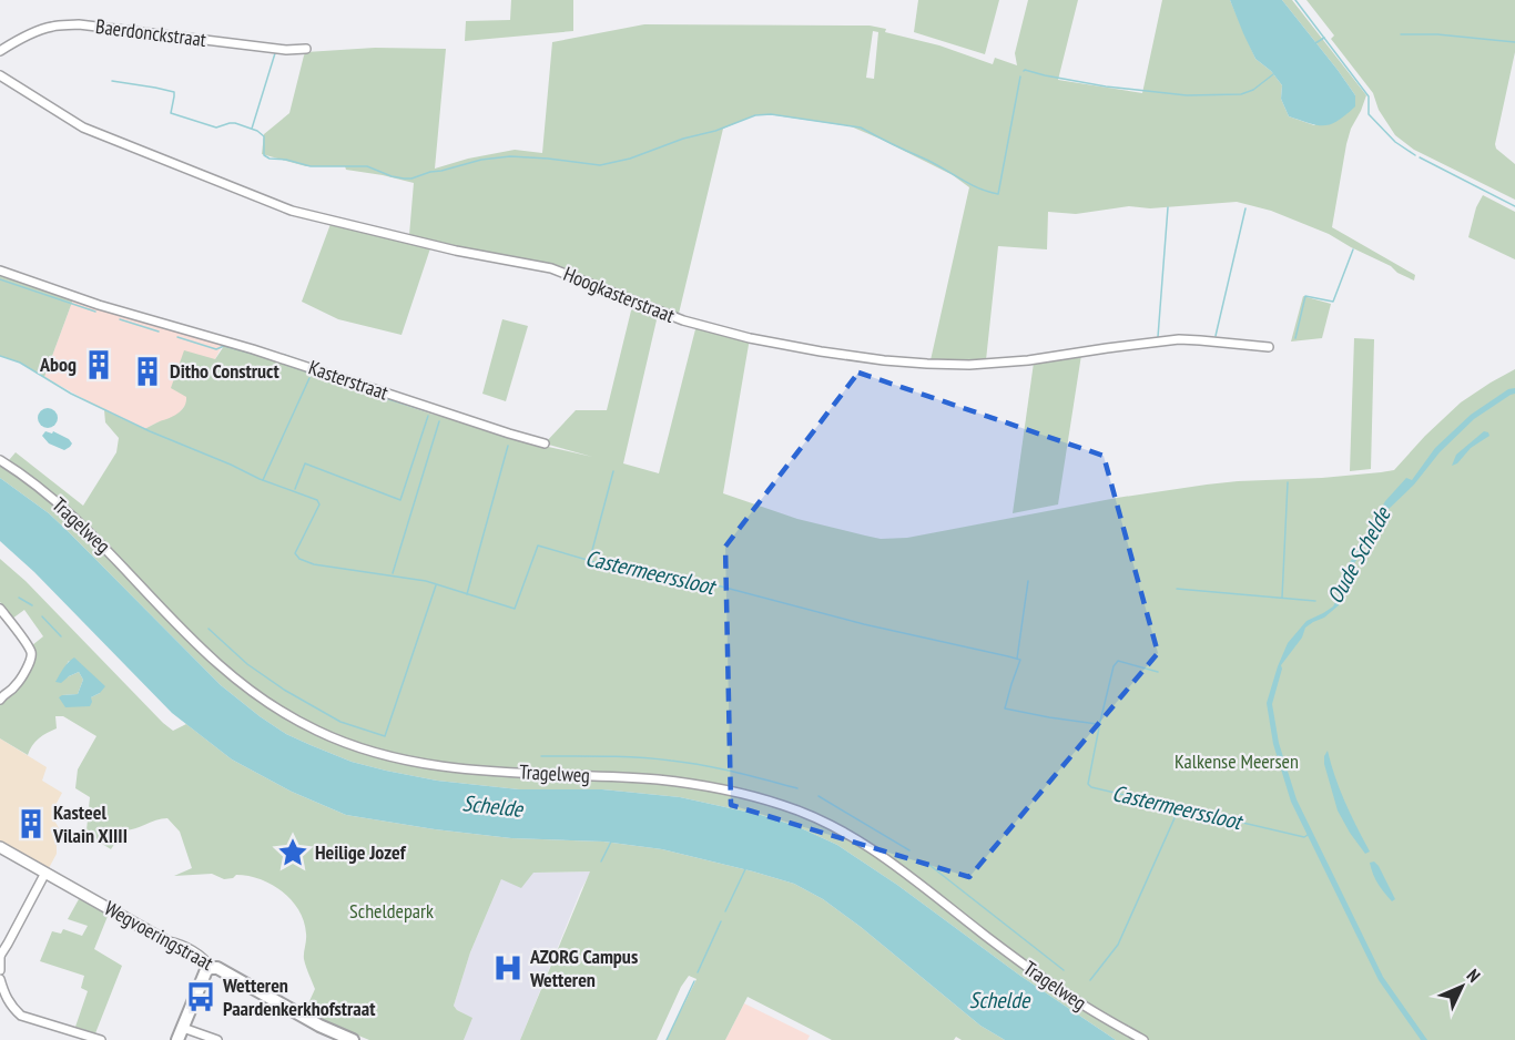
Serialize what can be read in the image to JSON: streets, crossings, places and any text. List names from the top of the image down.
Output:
{
  "streets": {
    "main road": ["Wegvoeringstraat"],
    "street": [
      "Baerdonckstraat",
      "Hoogkasterstraat",
      "Kasterstraat",
      "Tragelweg"
    ]
  },
  "water": ["Oude Schelde", "Castermeerssloot", "Schelde"],
  "parks": ["Kalkense Meersen", "Scheldepark"],
  "places": {
    "building": ["Abog", "Ditho Construct", "Kasteel Vilain XIIII"],
    "place": ["Heilige Jozef"],
    "hospital": ["AZORG Campus Wetteren"],
    "bus stop": ["Wetteren Paardenkerkhofstraat"]
  },
  "north": "top right"
}
